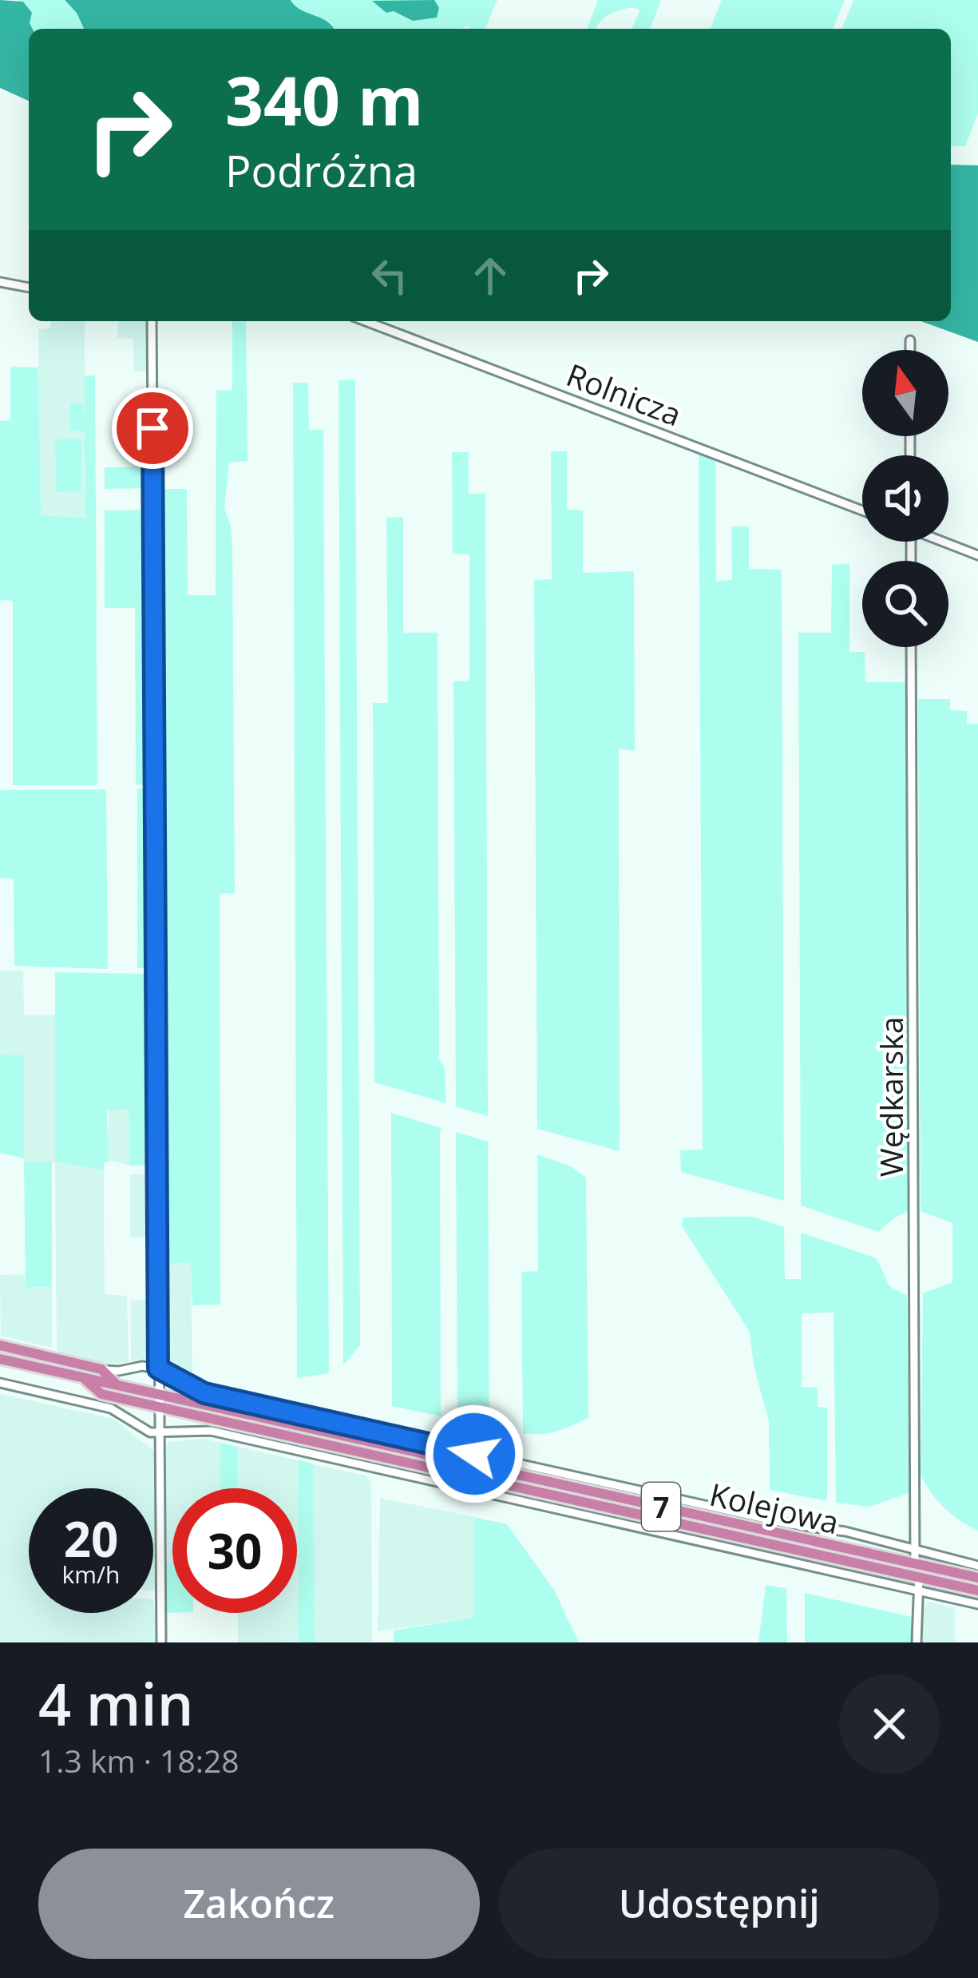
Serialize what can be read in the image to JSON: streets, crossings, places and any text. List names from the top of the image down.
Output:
{
  "streets": {
    "highway": ["7", "Kolejowa"],
    "street": ["Rolnicza", "Wędkarska"]
  },
  "crossings": [
    ["Wędkarska", "Kolejowa"]
  ],
  "north": "top",
  "page": {
    "turn": ["340 m", "Podróżna"],
    "speed": "20 km/h",
    "limit": "30",
    "heading": ["4 min", "1.3 km · 18:28"],
    "buttons": ["Zakończ", "Udostępnij"]
  }
}
